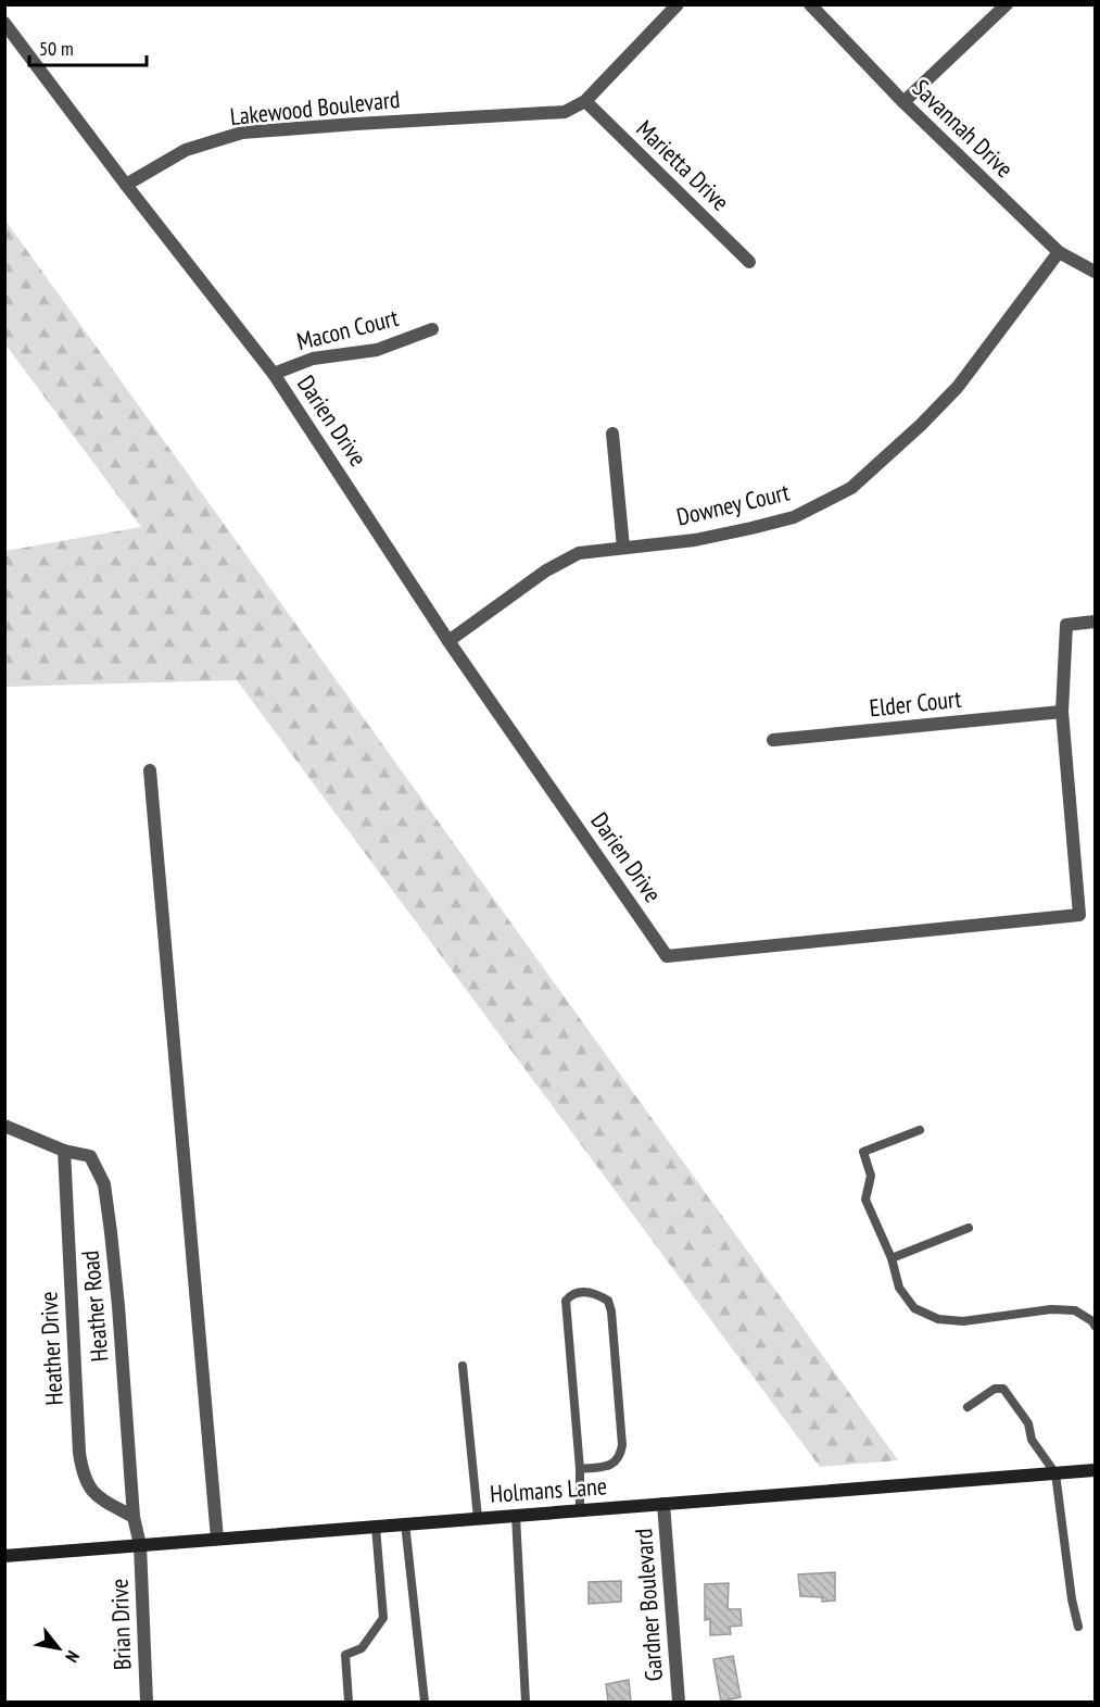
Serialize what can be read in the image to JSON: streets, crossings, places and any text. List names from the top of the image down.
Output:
{
  "streets": {
    "main road": ["Holmans Lane"],
    "street": [
      "Lakewood Boulevard",
      "Savannah Drive",
      "Marietta Drive",
      "Macon Court",
      "Darien Drive",
      "Downey Court",
      "Elder Court",
      "Heather Road",
      "Heather Drive",
      "Gardner Boulevard",
      "Brian Drive"
    ]
  },
  "crossings": [
    ["Lakewood Boulevard", "Marietta Drive"],
    ["Lakewood Boulevard", "Darien Drive"],
    ["Savannah Drive", "Downey Court"],
    ["Macon Court", "Darien Drive"],
    ["Darien Drive", "Downey Court"],
    ["Darien Drive", "Elder Court"],
    ["Heather Road", "Heather Drive"],
    ["Heather Road", "Holmans Lane"],
    ["Heather Road", "Brian Drive"],
    ["Holmans Lane", "Gardner Boulevard"],
    ["Holmans Lane", "Brian Drive"]
  ],
  "scale_bar": "50 m",
  "north": "bottom right"
}
